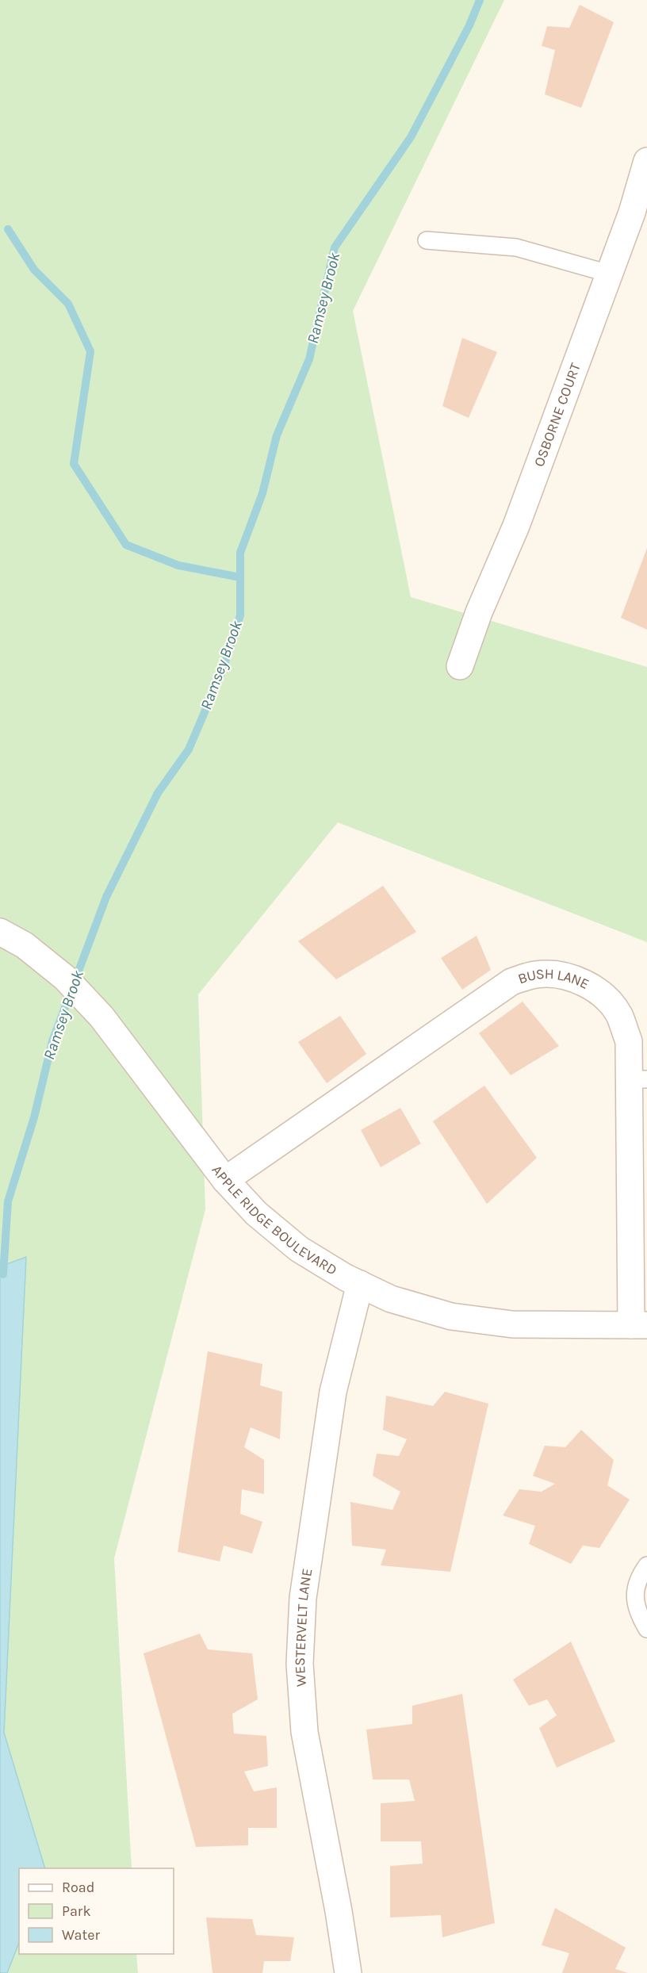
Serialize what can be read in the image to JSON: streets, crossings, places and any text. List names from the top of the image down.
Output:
{
  "streets": {
    "street": [
      "OSBORNE COURT",
      "BUSH LANE",
      "APPLE RIDGE BOULEVARD",
      "WESTERVELT LANE"
    ]
  },
  "crossings": [
    ["BUSH LANE", "APPLE RIDGE BOULEVARD"],
    ["APPLE RIDGE BOULEVARD", "WESTERVELT LANE"]
  ],
  "water": ["Ramsey Brook"],
  "legend": ["Road", "Park", "Water"]
}
